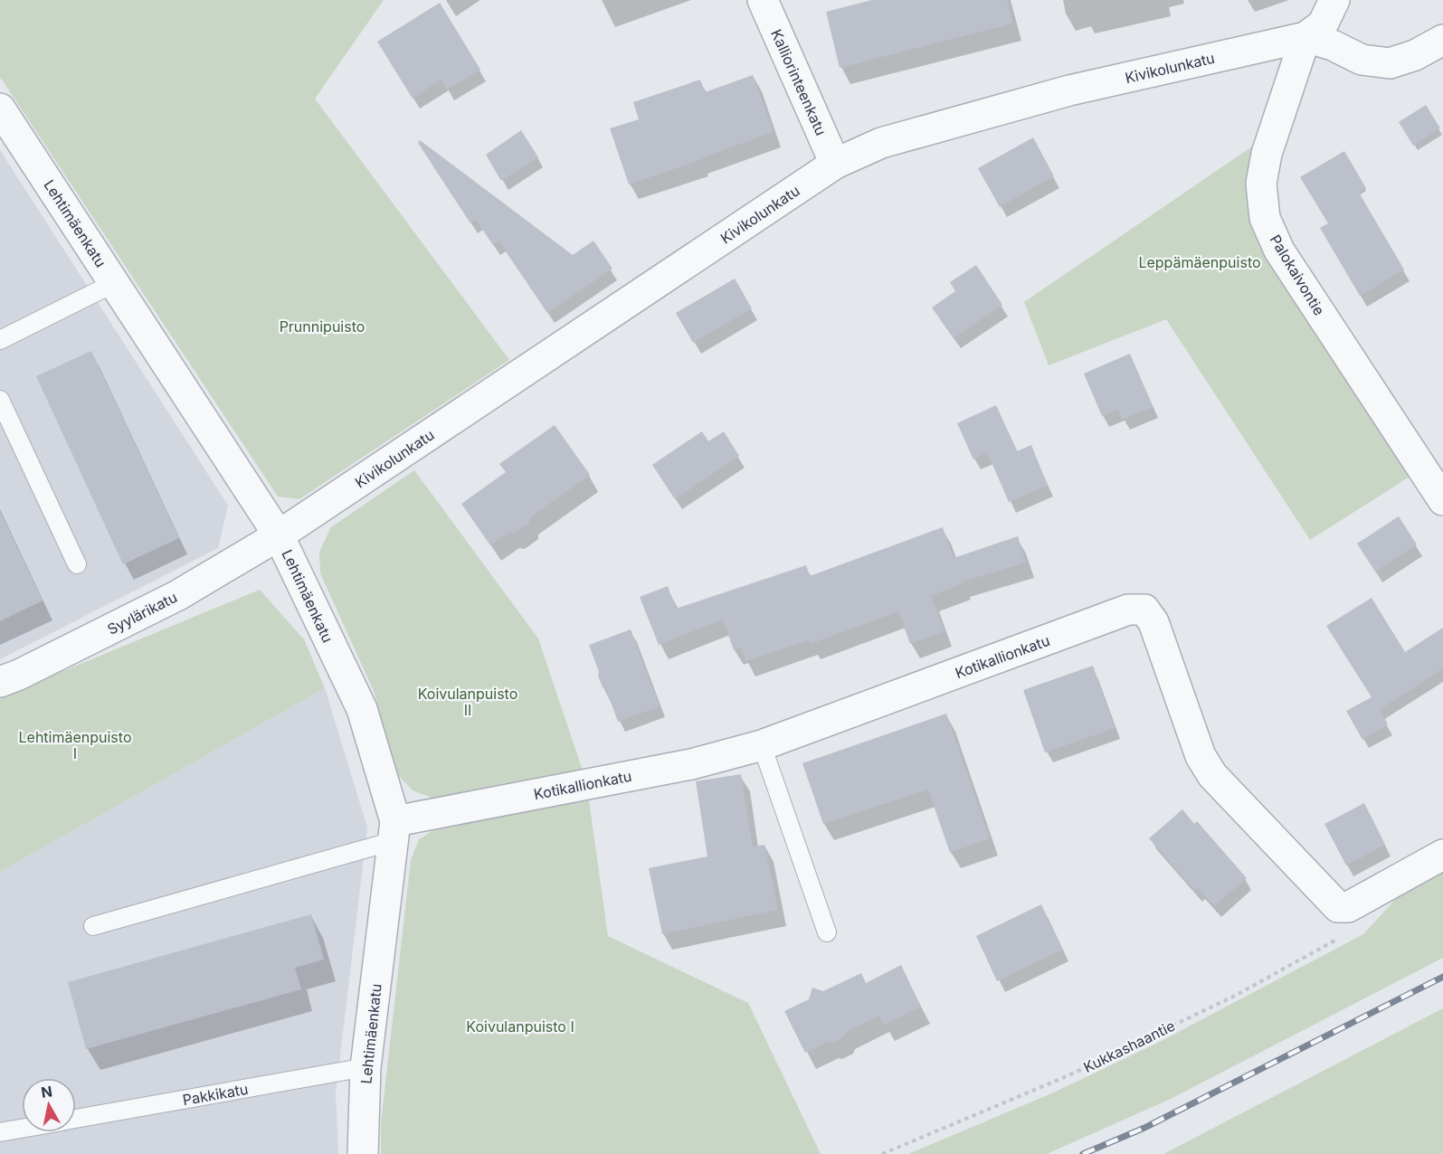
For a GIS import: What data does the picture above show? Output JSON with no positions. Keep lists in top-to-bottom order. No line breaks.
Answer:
{"streets":{"street":["Kivikolunkatu","Kalliorinteenkatu","Lehtimäenkatu","Palokaivontie","Syylärikatu","Kotikallionkatu"],"lane":["Pakkikatu"],"path":["Kukkashaantie"]},"crossings":[["Kivikolunkatu","Kalliorinteenkatu"],["Kivikolunkatu","Lehtimäenkatu"],["Kivikolunkatu","Palokaivontie"],["Kivikolunkatu","Syylärikatu"],["Lehtimäenkatu","Syylärikatu"],["Lehtimäenkatu","Kotikallionkatu"],["Lehtimäenkatu","Pakkikatu"],["Kotikallionkatu","Kukkashaantie"]],"parks":["Leppämäenpuisto","Prunnipuisto","Koivulanpuisto II","Lehtimäenpuisto I","Koivulanpuisto I"],"north":"top"}
